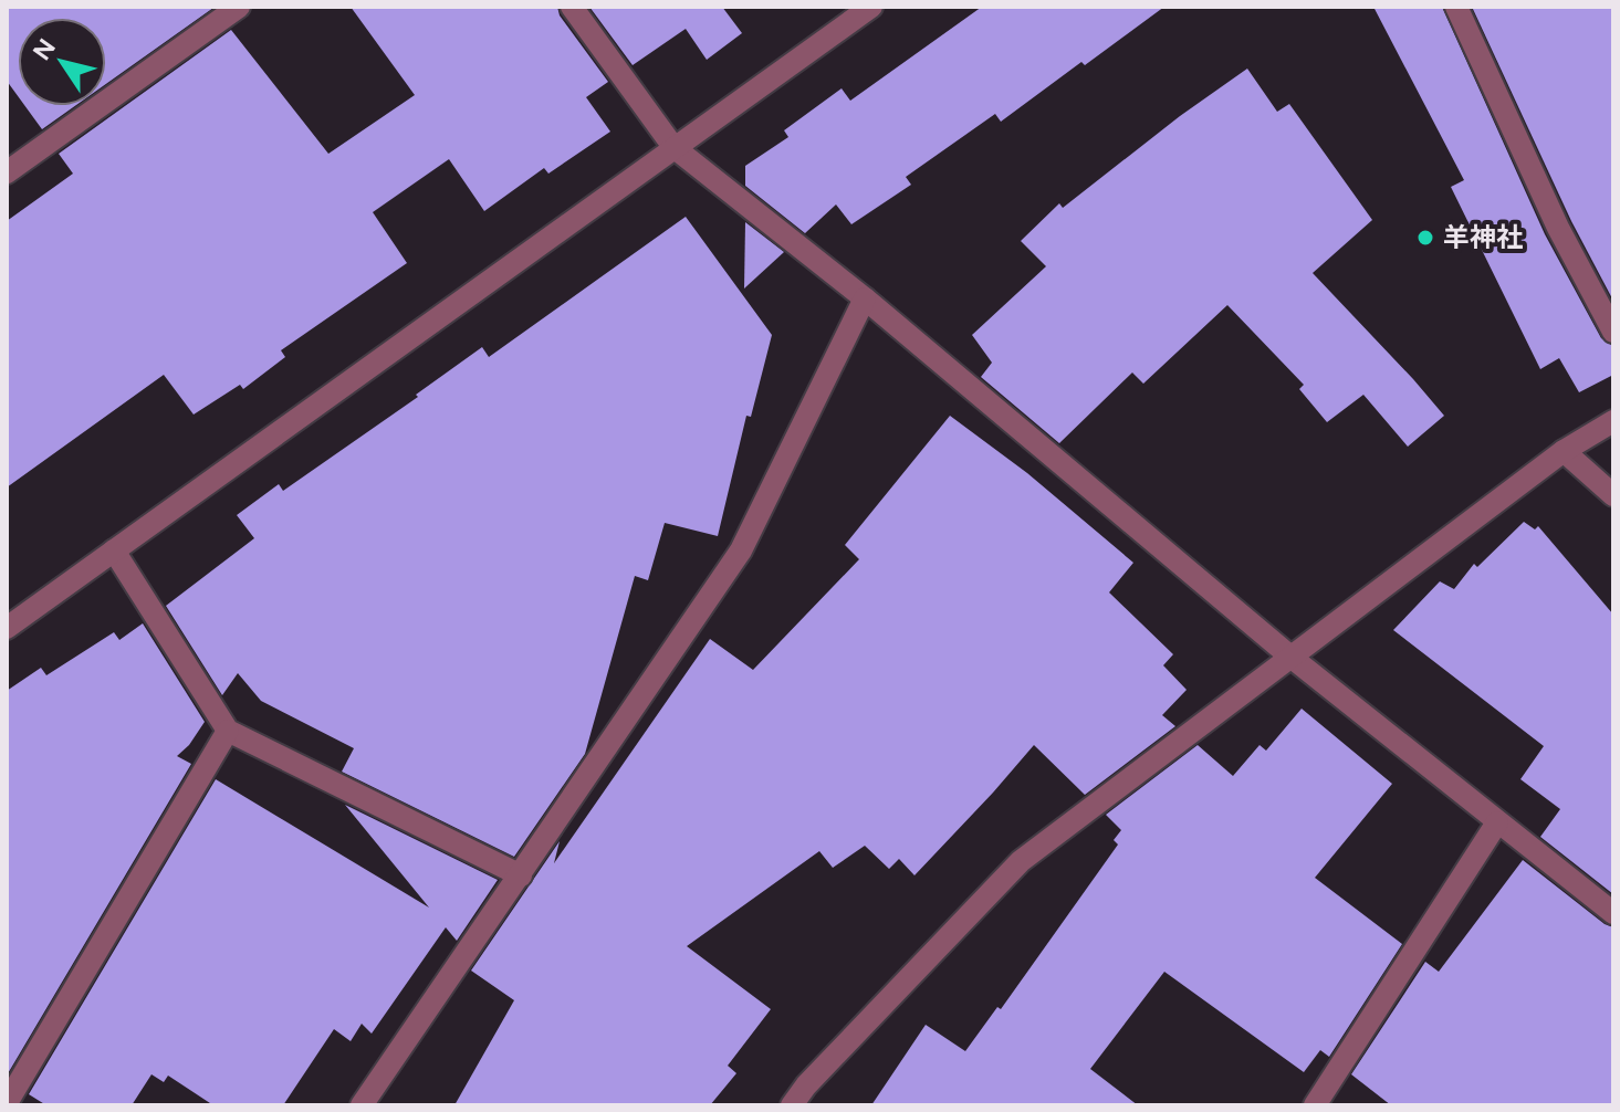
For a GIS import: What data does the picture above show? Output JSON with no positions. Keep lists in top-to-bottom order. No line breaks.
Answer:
{"places":["羊神社"],"north":"top left"}
